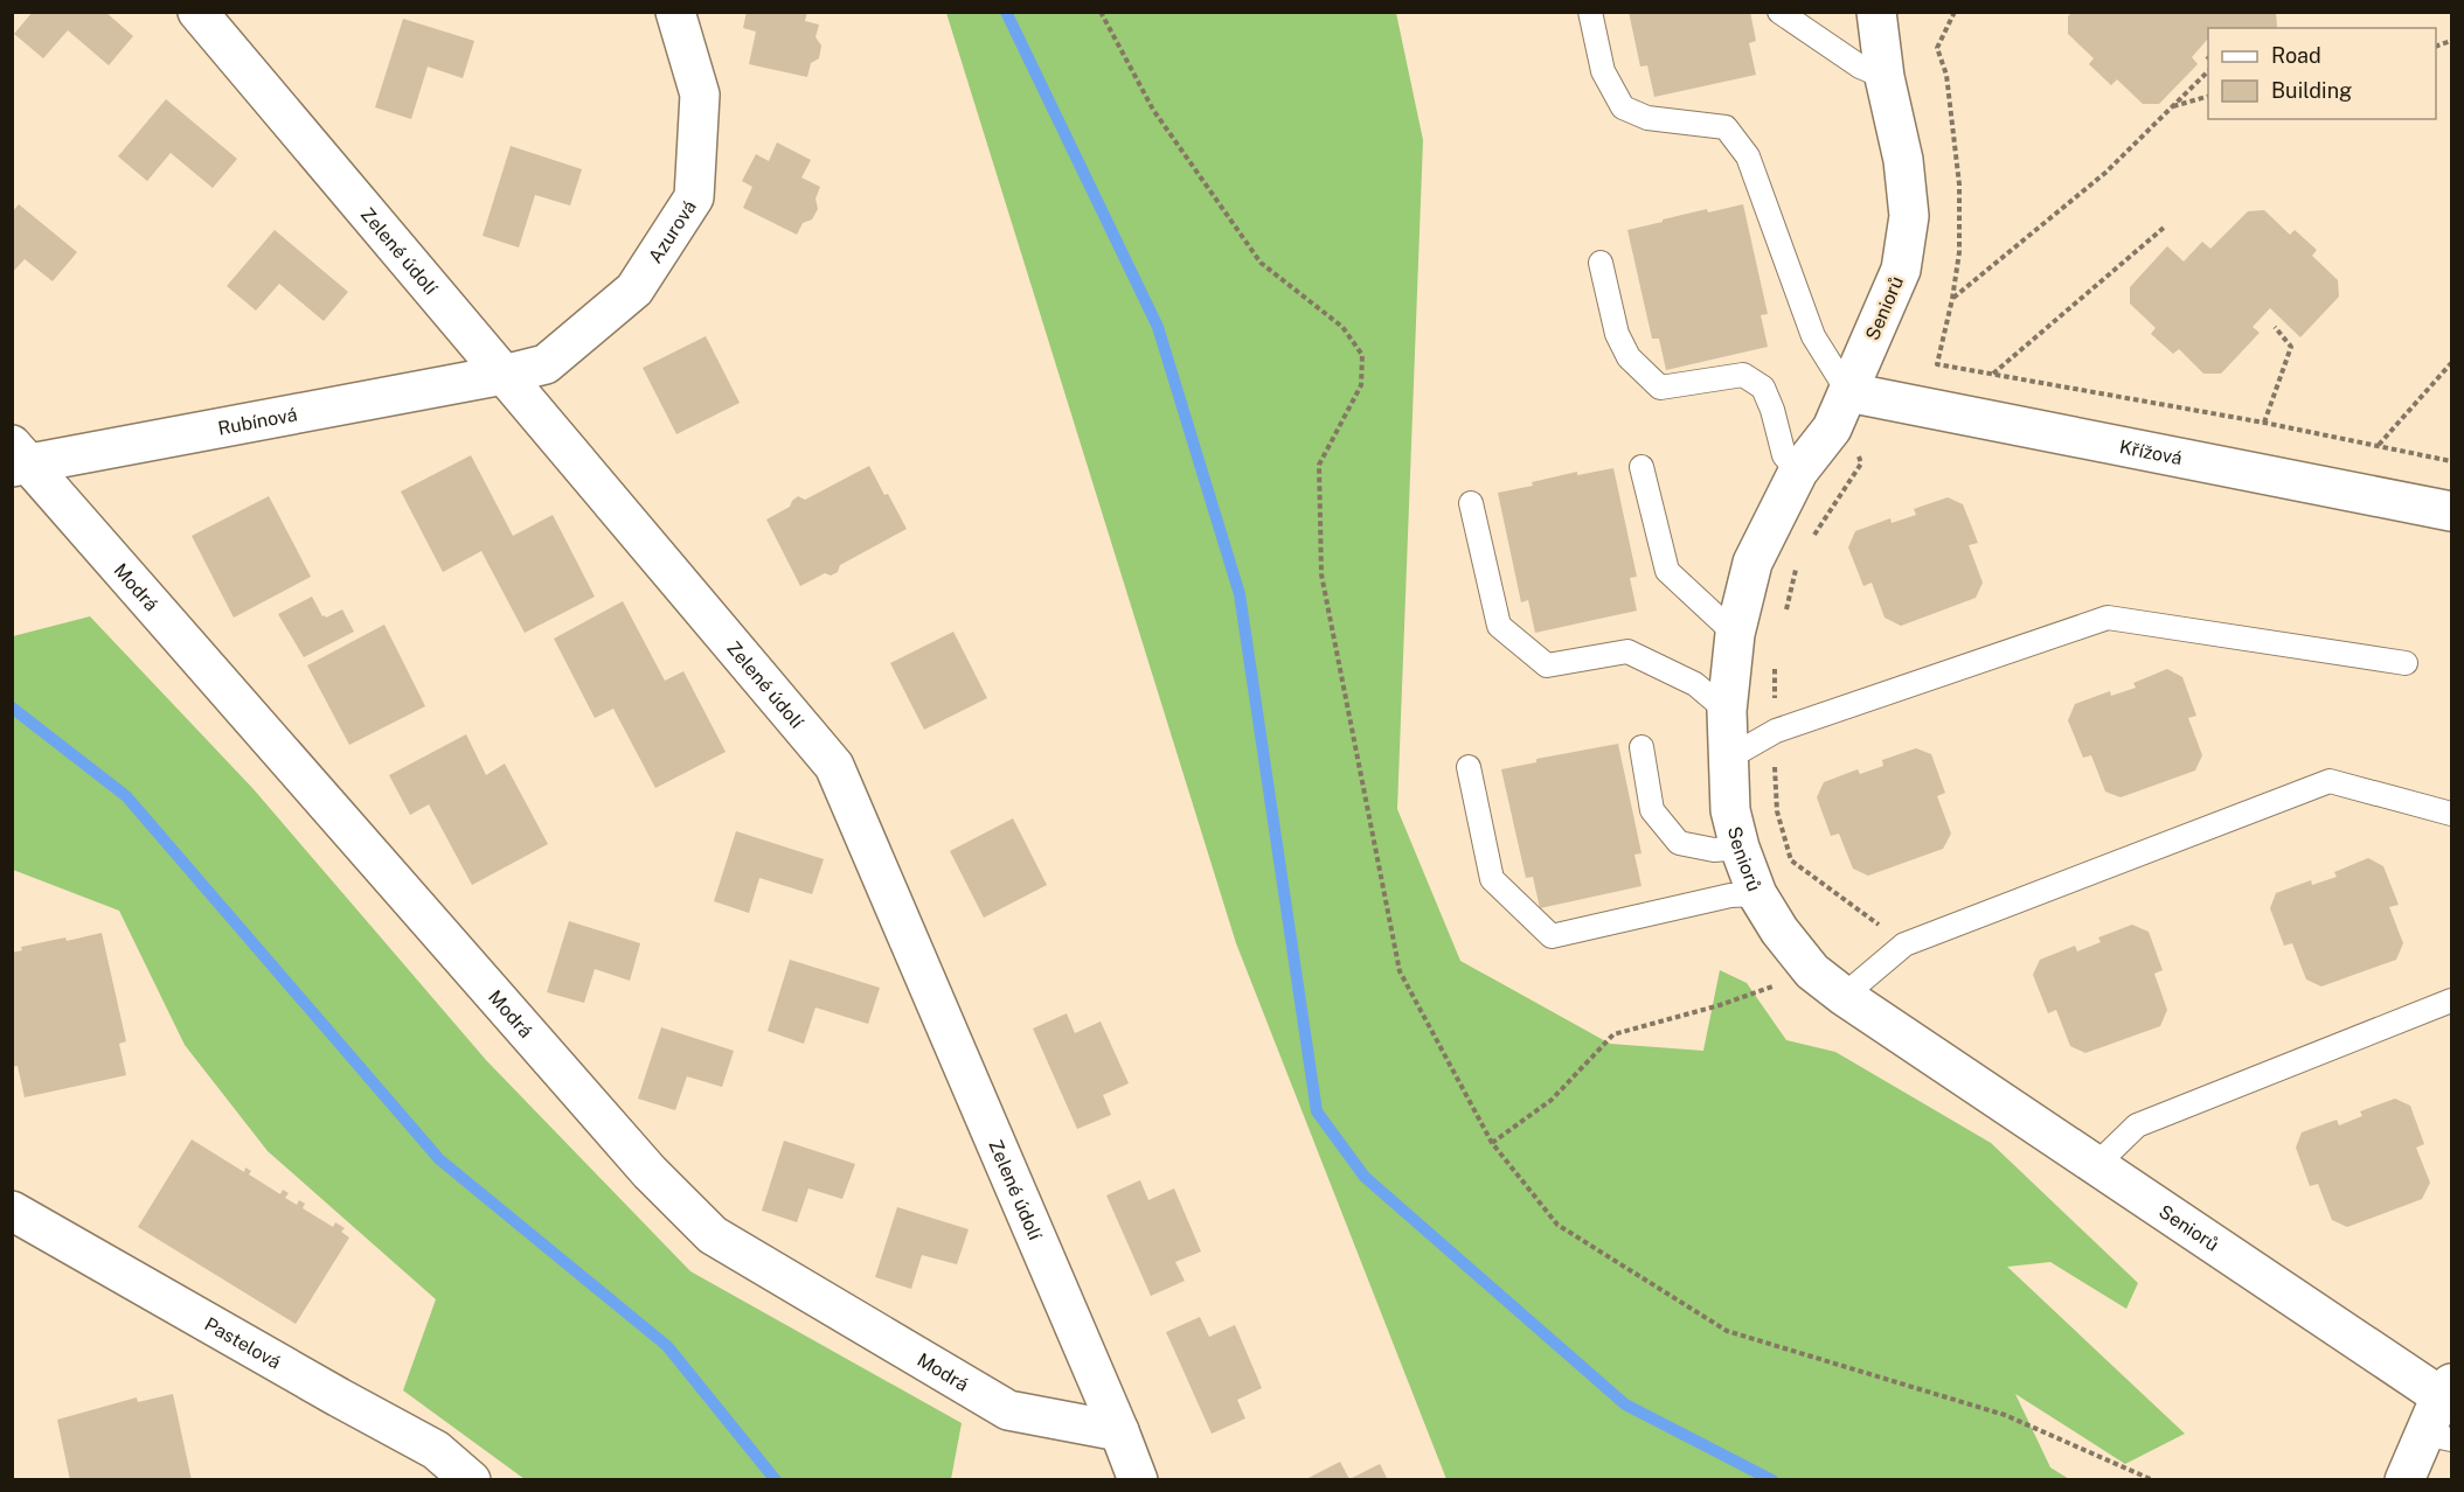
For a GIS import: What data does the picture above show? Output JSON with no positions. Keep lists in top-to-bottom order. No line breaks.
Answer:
{"streets":{"street":["Azurová","Zelené údolí","Seniorů","Rubínová","Křížová","Modrá","Pastelová"]},"crossings":[["Azurová","Zelené údolí"],["Azurová","Rubínová"],["Zelené údolí","Rubínová"],["Zelené údolí","Modrá"],["Seniorů","Křížová"],["Rubínová","Modrá"]],"legend":["Road","Building"]}
